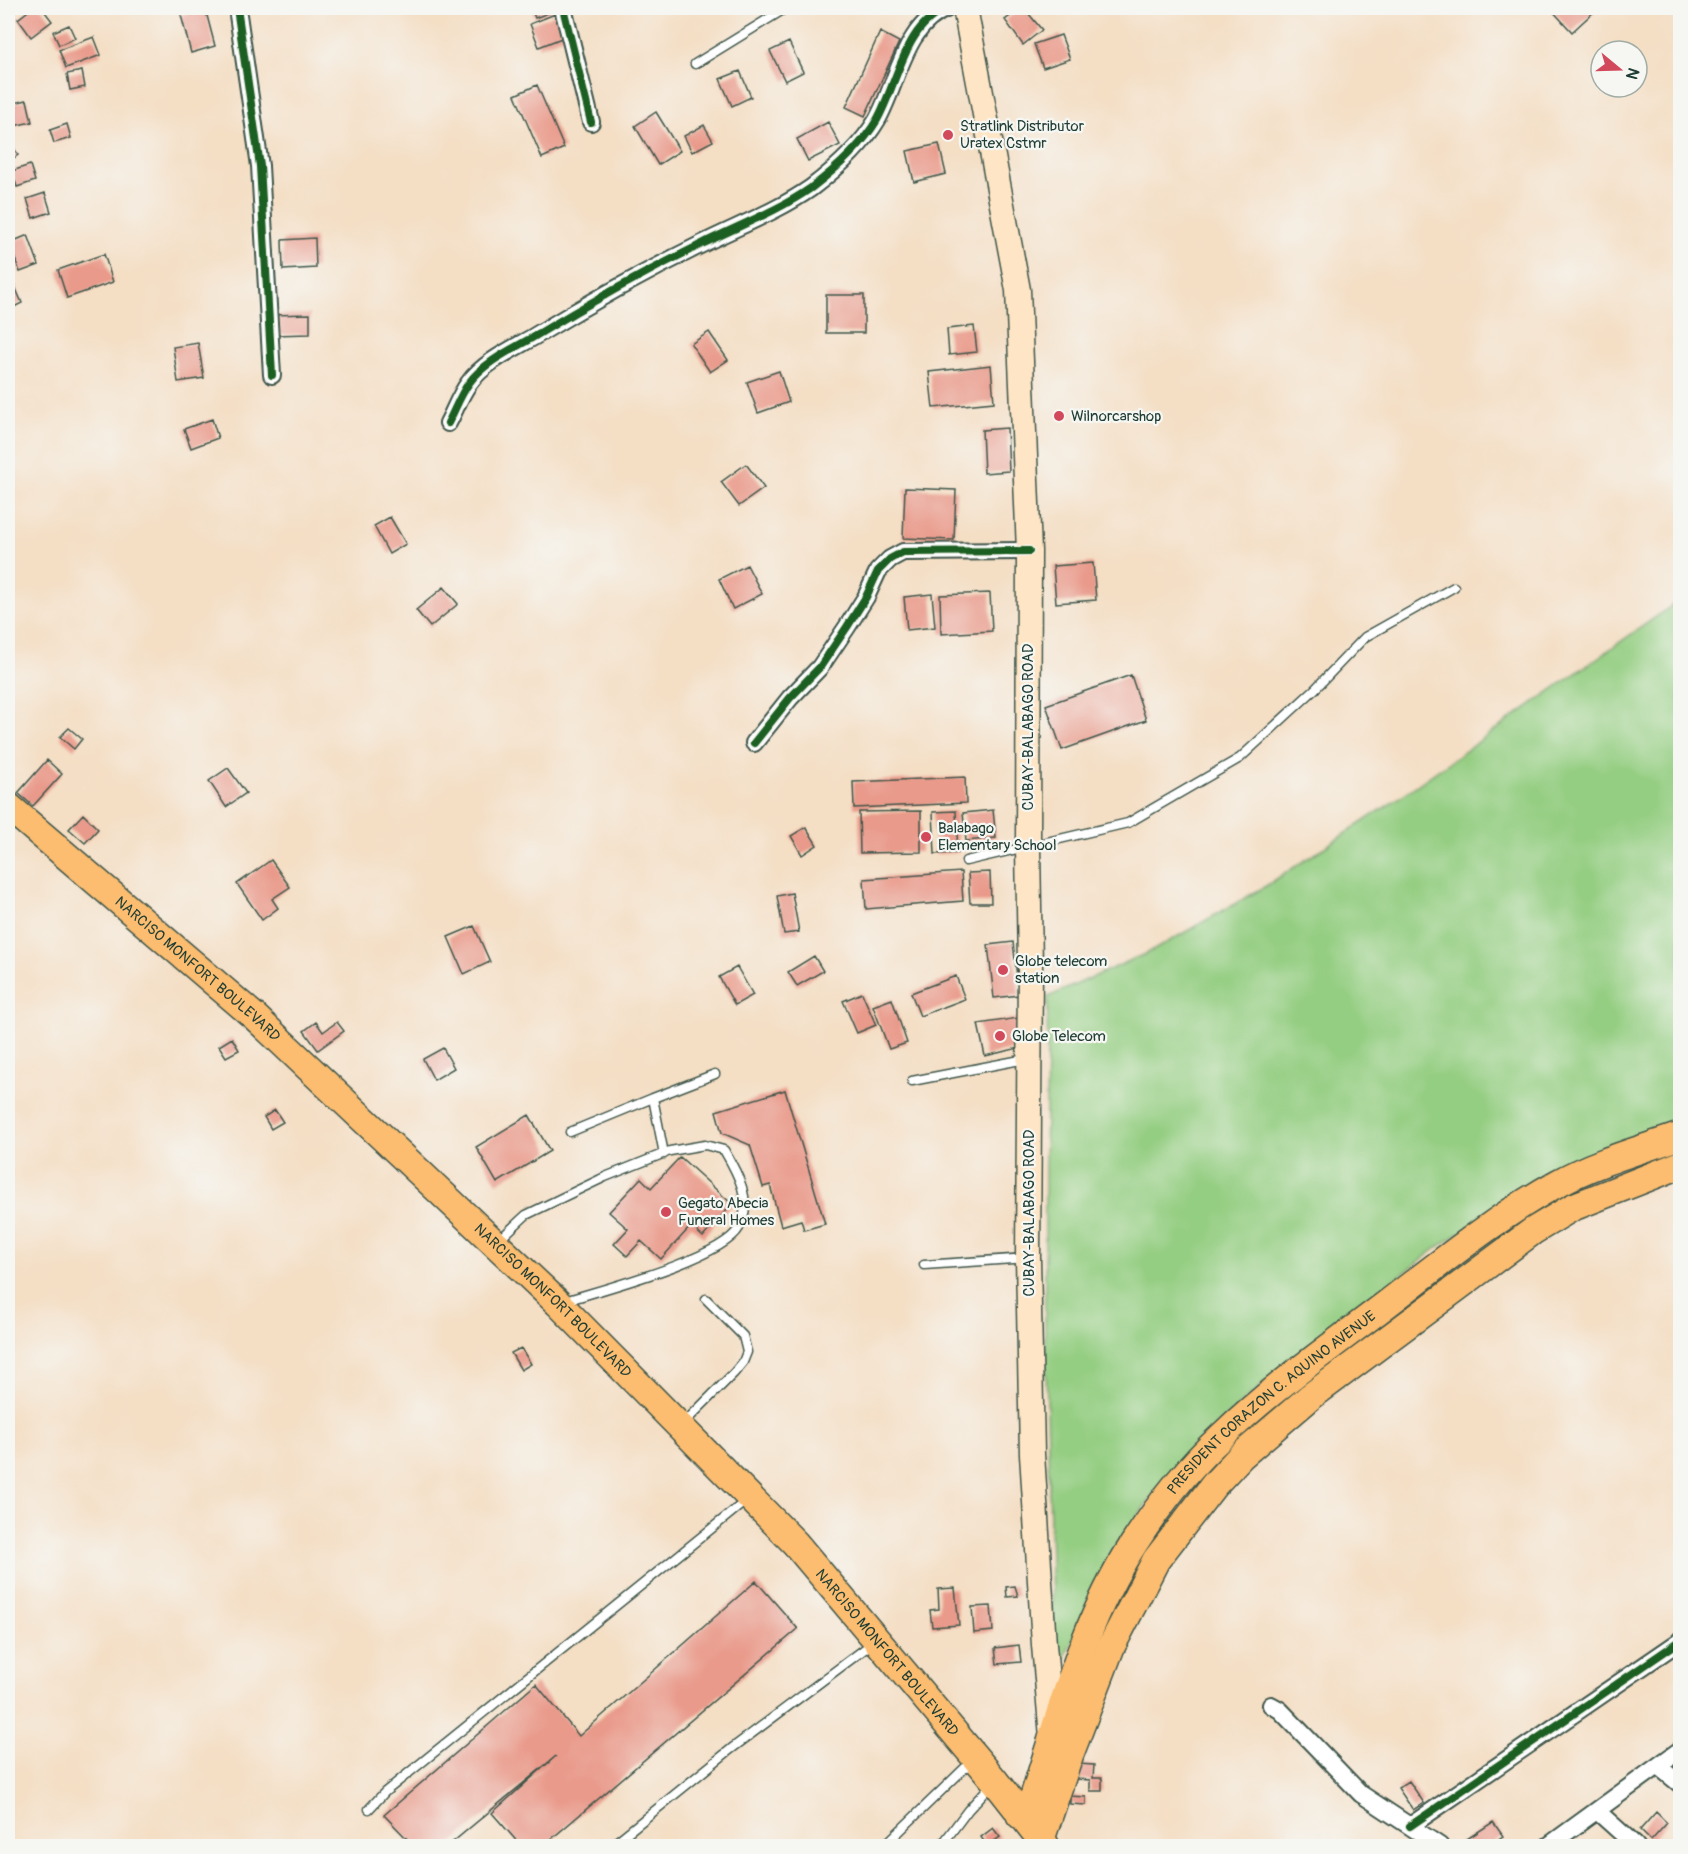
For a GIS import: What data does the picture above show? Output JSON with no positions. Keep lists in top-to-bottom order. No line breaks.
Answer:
{"streets":{"main road":["CUBAY-BALABAGO ROAD","NARCISO MONFORT BOULEVARD","PRESIDENT CORAZON C. AQUINO AVENUE"]},"crossings":[["CUBAY-BALABAGO ROAD","PRESIDENT CORAZON C. AQUINO AVENUE"],["NARCISO MONFORT BOULEVARD","PRESIDENT CORAZON C. AQUINO AVENUE"]],"places":["Stratlink Distributor Uratex Cstmr","Wilnorcarshop","Balabago Elementary School","Globe telecom station","Globe Telecom","Gegato Abecia Funeral Homes"],"north":"right"}
